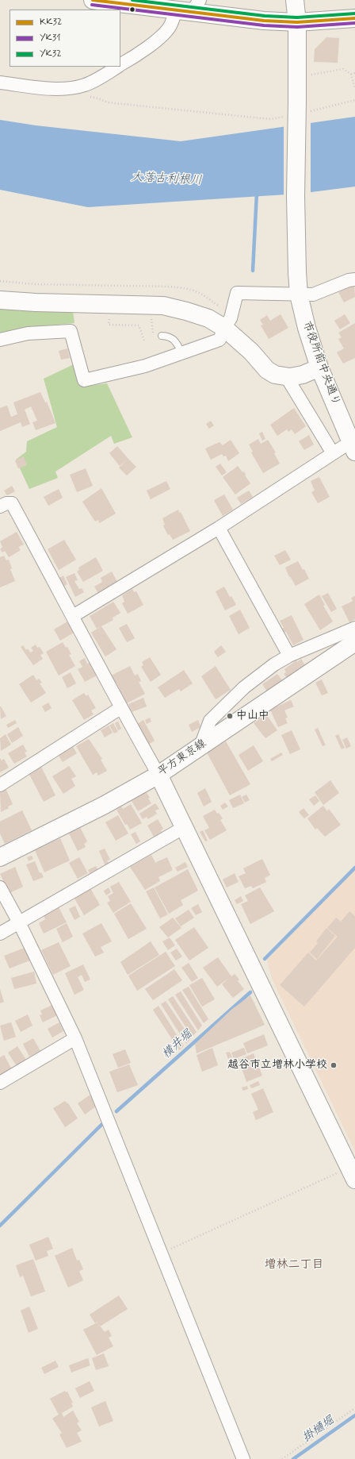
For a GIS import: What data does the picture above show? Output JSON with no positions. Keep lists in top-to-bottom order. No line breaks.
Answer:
{"streets":{"street":["市役所前中央通り","平方東京線"]},"districts":["増林二丁目"],"water":["大落古利根川","横井堀","掛樋堀"],"places":["中山中","越谷市立増林小学校"],"lines":["transit line KK32","transit line YK32","transit line YK31"],"legend":["KK32","YK31","YK32"]}
